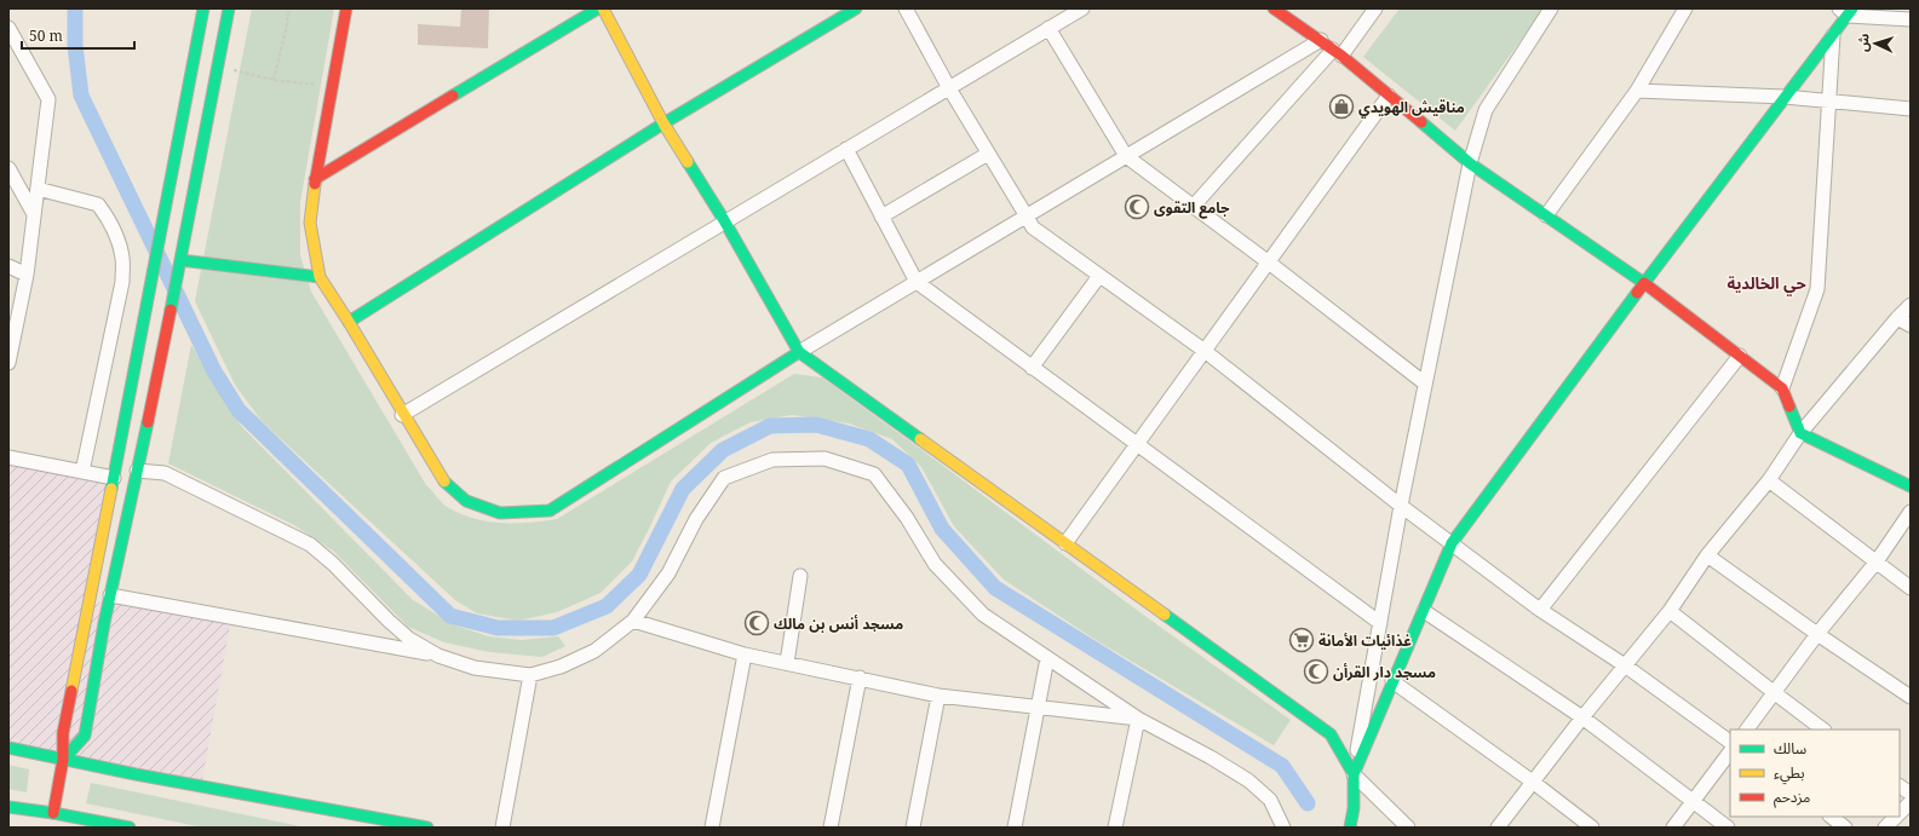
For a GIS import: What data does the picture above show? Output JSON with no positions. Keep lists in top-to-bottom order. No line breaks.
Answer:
{"districts":["حي الخالدية"],"places":{"shop":["مناقيش الهويدي"],"mosque":["جامع التقوى","مسجد أنس بن مالك","مسجد دار القرأن"],"supermarket":["غذائيات الأمانة"]},"legend":["سالك","بطيء","مزدحم"],"scale_bar":"50 m","north":"left"}
